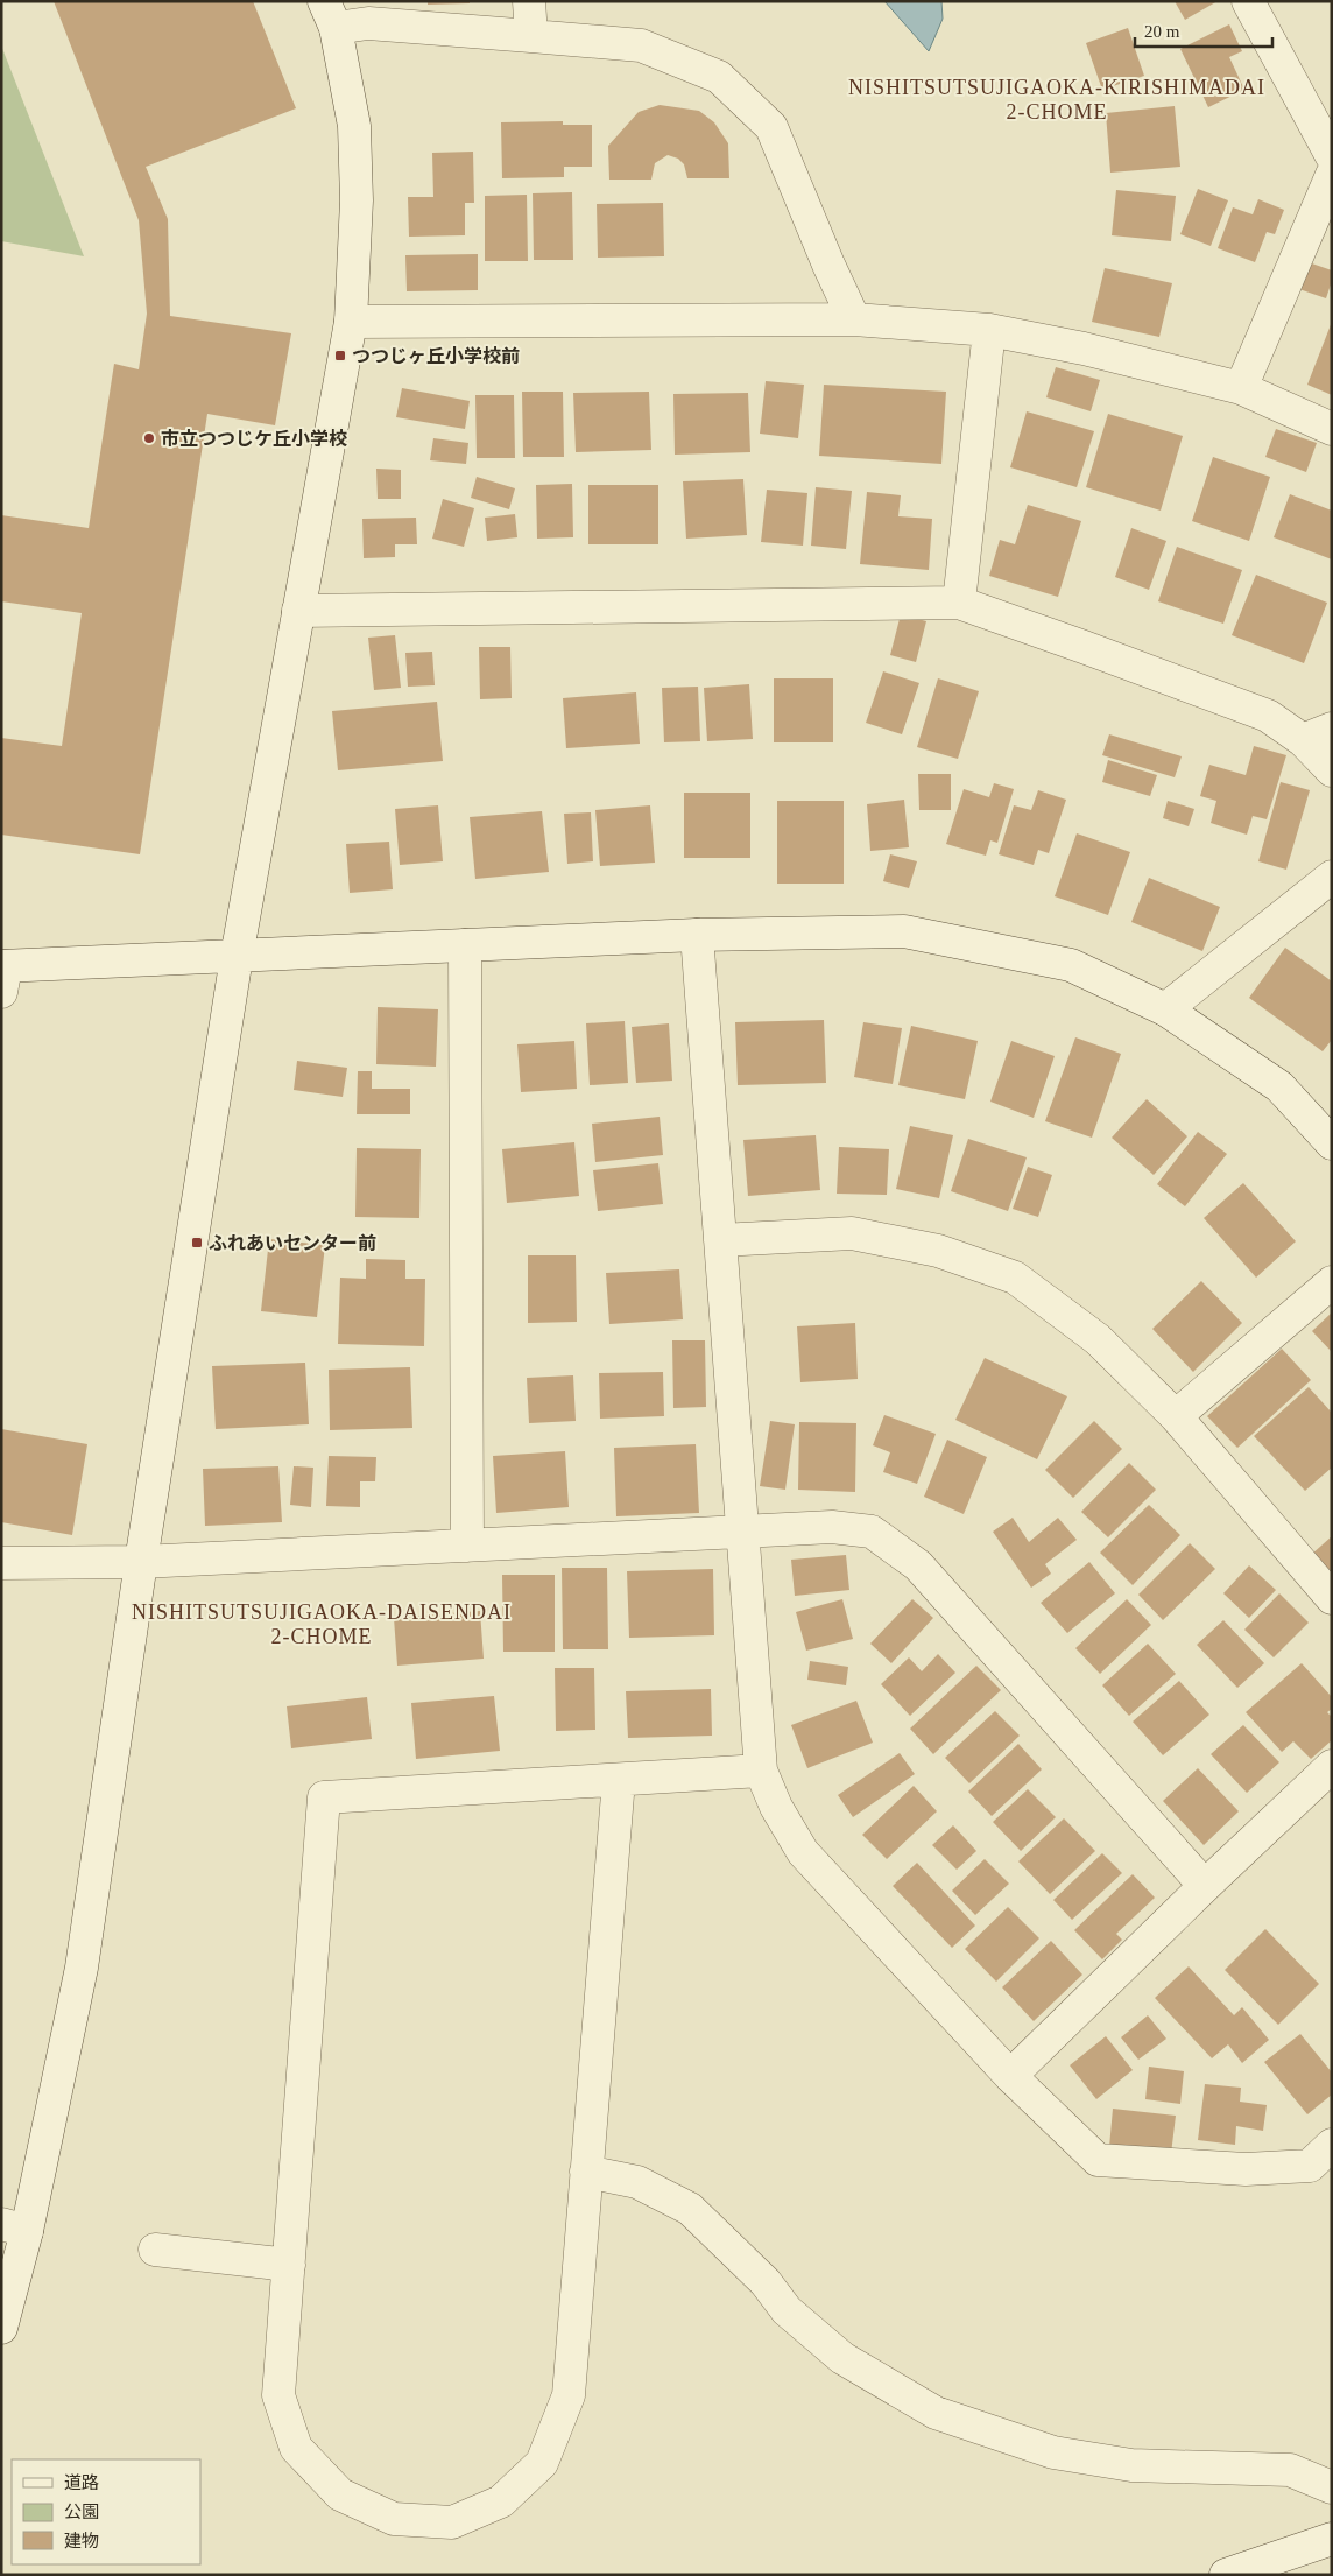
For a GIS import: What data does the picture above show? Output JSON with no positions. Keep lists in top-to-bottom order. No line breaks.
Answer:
{"districts":["NISHITSUTSUJIGAOKA-KIRISHIMADAI 2-CHOME","NISHITSUTSUJIGAOKA-DAISENDAI 2-CHOME"],"places":{"transit":["つつじヶ丘小学校前","ふれあいセンター前"],"other":["市立つつじケ丘小学校"]},"legend":["道路","公園","建物"],"scale_bar":"20 m"}
